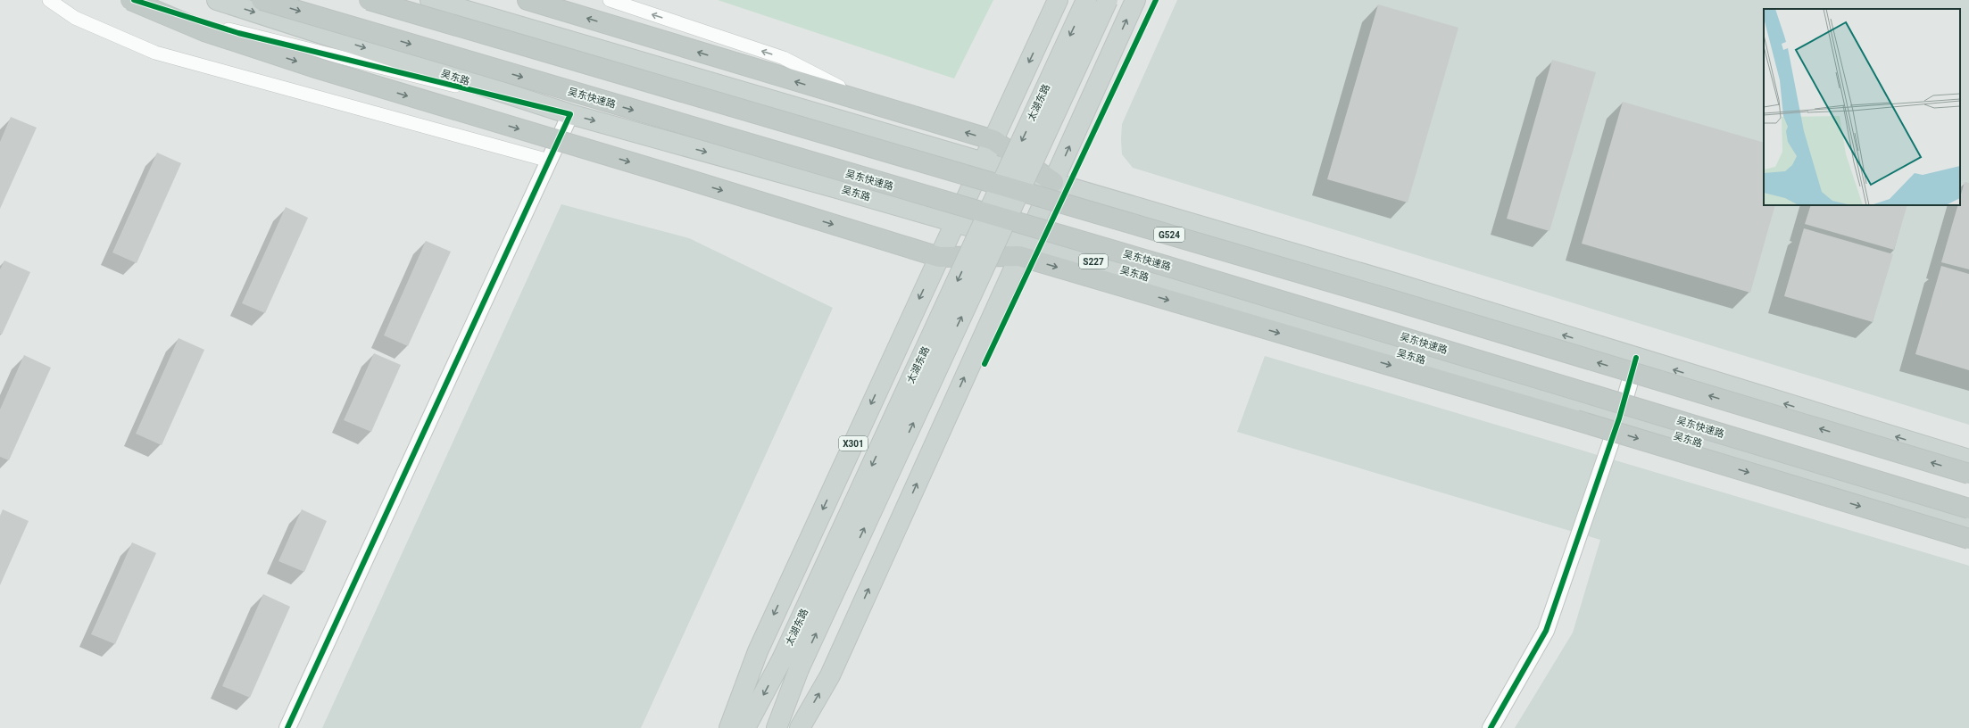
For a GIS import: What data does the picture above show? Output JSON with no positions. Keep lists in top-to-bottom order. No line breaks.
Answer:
{"streets":{"highway":["吴东快速路","G524"],"main road":["吴东路","太湖东路","S227","X301"]},"crossings":[["吴东路","X301"]]}
